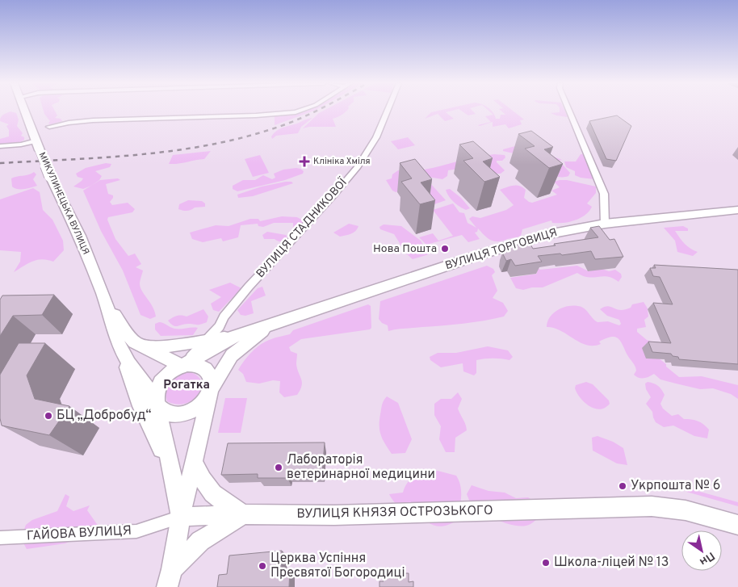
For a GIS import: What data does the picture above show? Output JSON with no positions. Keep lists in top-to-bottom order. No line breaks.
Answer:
{"streets":{"main road":["МИКУЛИНЕЦЬКА ВУЛИЦЯ","ВУЛИЦЯ ТОРГОВИЦЯ","ВУЛИЦЯ КНЯЗЯ ОСТРОЗЬКОГО"],"street":["ВУЛИЦЯ СТАДНИКОВОЇ","ГАЙОВА ВУЛИЦЯ"]},"crossings":[["МИКУЛИНЕЦЬКА ВУЛИЦЯ","ВУЛИЦЯ СТАДНИКОВОЇ"],["МИКУЛИНЕЦЬКА ВУЛИЦЯ","ВУЛИЦЯ ТОРГОВИЦЯ"],["МИКУЛИНЕЦЬКА ВУЛИЦЯ","ВУЛИЦЯ КНЯЗЯ ОСТРОЗЬКОГО"],["МИКУЛИНЕЦЬКА ВУЛИЦЯ","ГАЙОВА ВУЛИЦЯ"],["ВУЛИЦЯ СТАДНИКОВОЇ","ВУЛИЦЯ ТОРГОВИЦЯ"],["ВУЛИЦЯ КНЯЗЯ ОСТРОЗЬКОГО","ГАЙОВА ВУЛИЦЯ"]],"districts":["Рогатка"],"places":{"health":["Клініка Хміля"],"other":["Нова Пошта","БЦ „Добробуд“","Лабораторія ветеринарної медицини","Укрпошта № 6","Школа-ліцей № 13","Церква Успіння Пресвятої Богородиці"]},"north":"bottom right"}
